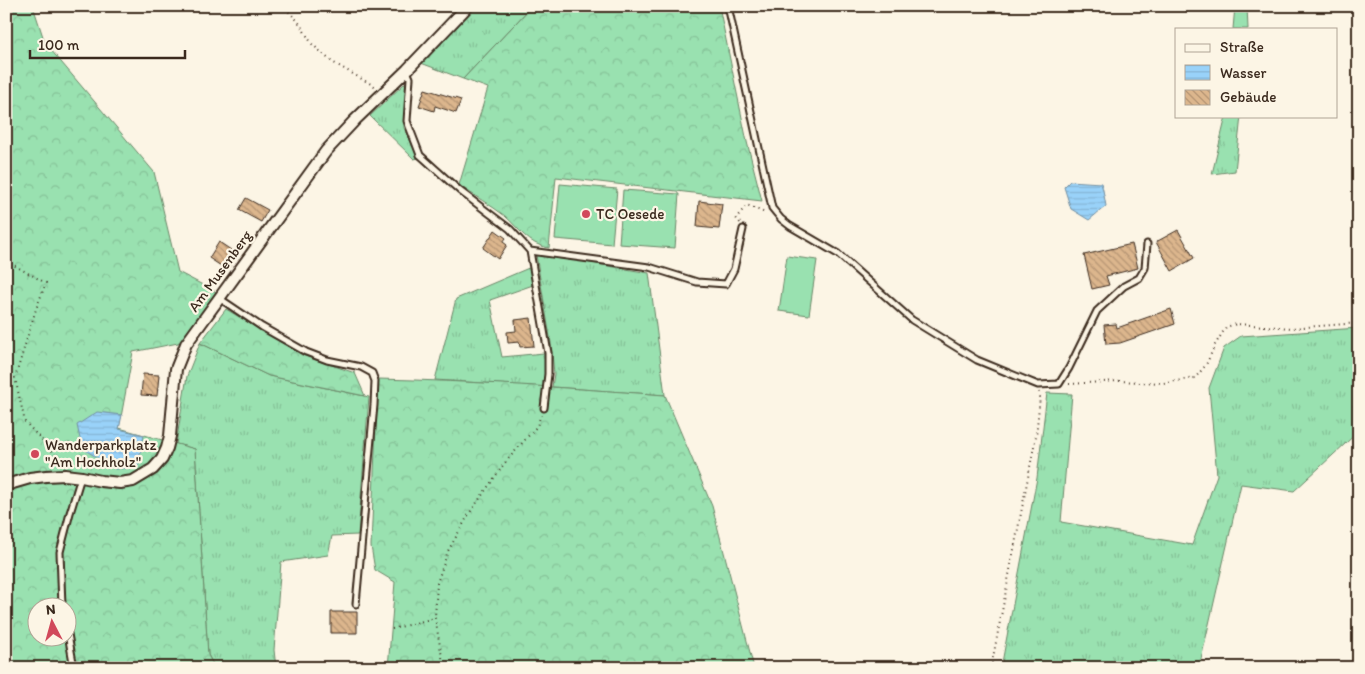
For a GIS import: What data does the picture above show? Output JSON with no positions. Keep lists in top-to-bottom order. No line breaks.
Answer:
{"streets":{"street":["Am Musenberg"]},"places":["TC Oesede","Wanderparkplatz \"Am Hochholz\""],"legend":["Straße","Wasser","Gebäude"],"scale_bar":"100 m","north":"top"}
